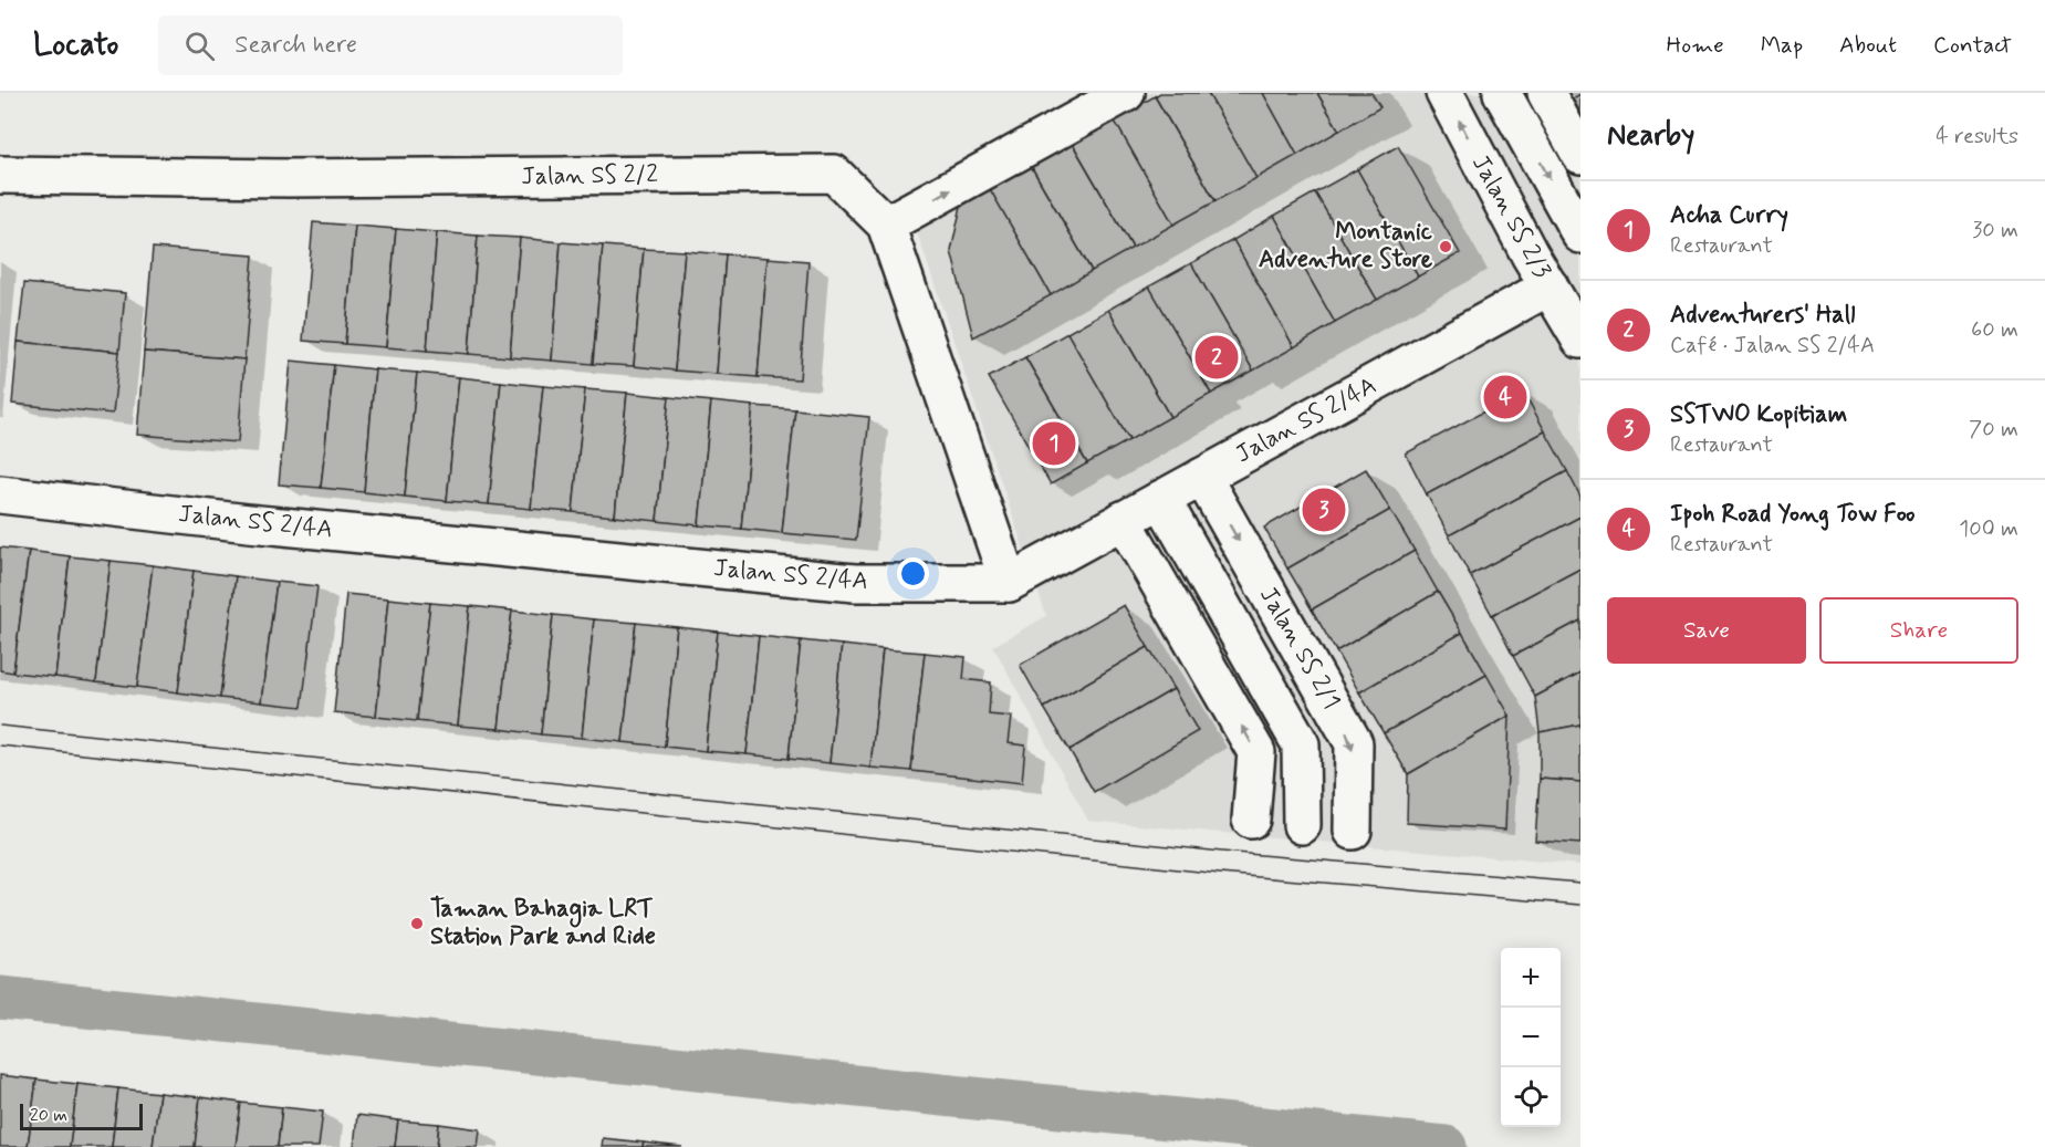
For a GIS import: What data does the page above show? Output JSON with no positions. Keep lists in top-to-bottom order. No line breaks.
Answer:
{"streets":{"street":["Jalan SS 2/2","Jalan SS 2/3","Jalan SS 2/4A","Jalan SS 2/1"]},"crossings":[["Jalan SS 2/3","Jalan SS 2/4A"],["Jalan SS 2/4A","Jalan SS 2/1"]],"places":["Montanic Adventure Store","Taman Bahagia LRT Station Park and Ride"],"scale_bar":"20 m","page":{"header":"Locato","search":"Search here","nav":["Home","Map","About","Contact"],"heading":["Nearby","4 results"],"list":[{"mark":"1","name":"Acha Curry","note":"Restaurant","value":"30 m"},{"mark":"2","name":"Adventurers' Hall","note":"Café · Jalan SS 2/4A","value":"60 m"},{"mark":"3","name":"SSTWO Kopitiam","note":"Restaurant","value":"70 m"},{"mark":"4","name":"Ipoh Road Yong Tow Foo","note":"Restaurant","value":"100 m"}],"pins":["2","4","1","3"],"buttons":["Save","Share"],"map_buttons":["+","−"],"scale":"20 m"}}
